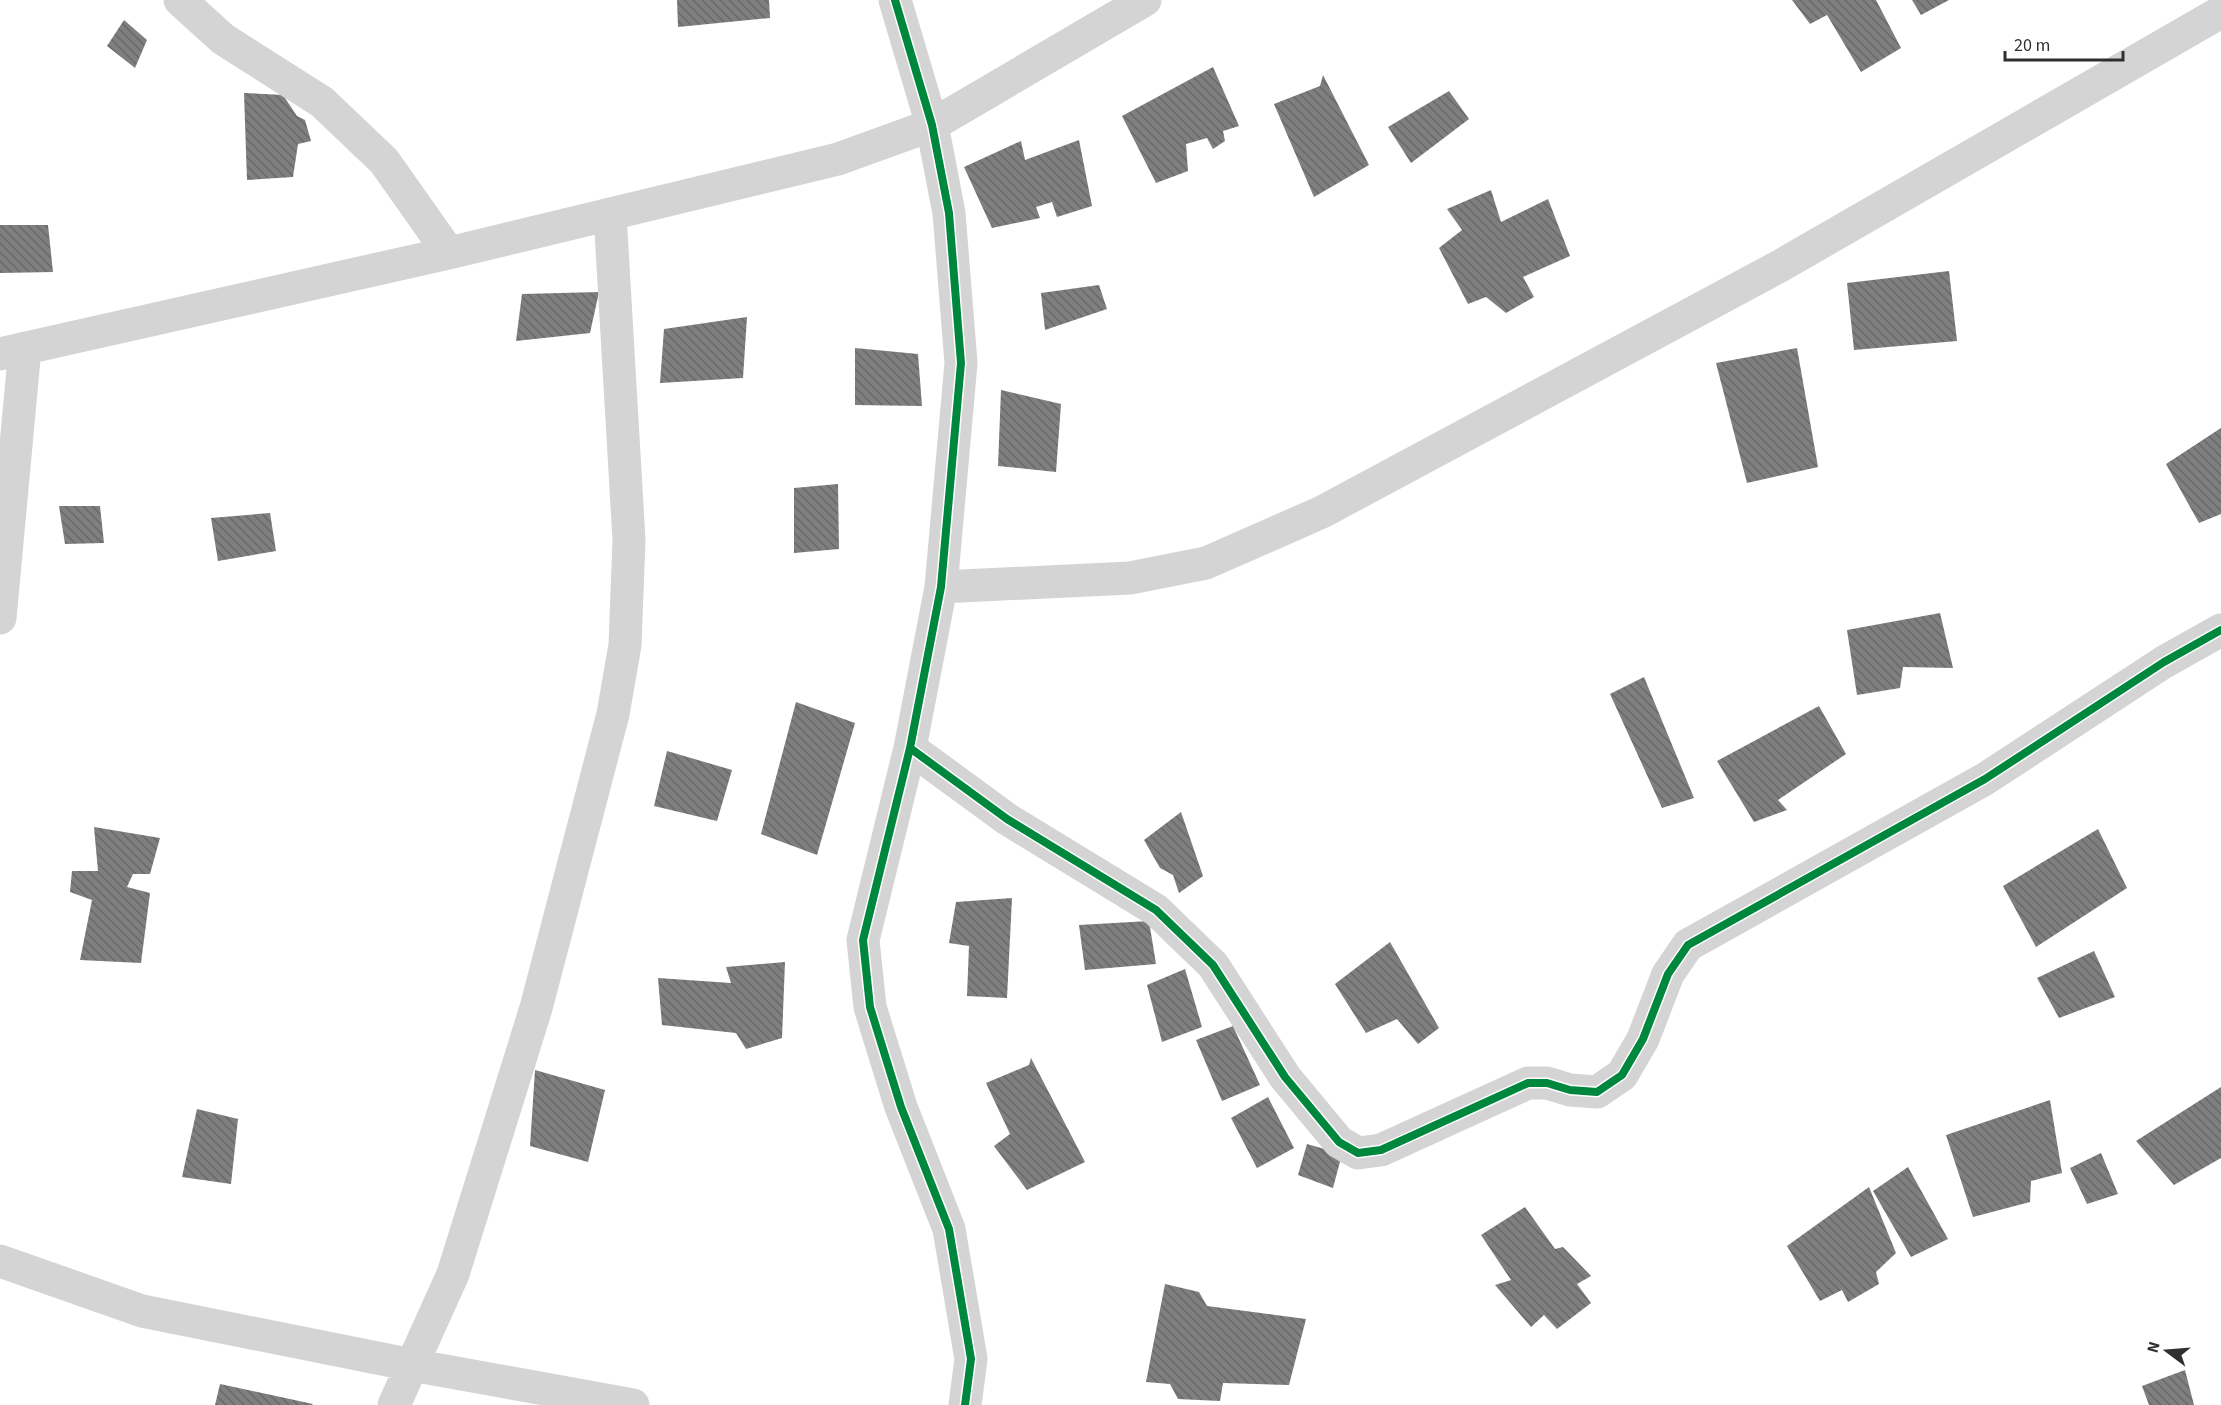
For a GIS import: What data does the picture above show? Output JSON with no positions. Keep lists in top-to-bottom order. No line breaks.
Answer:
{"scale_bar":"20 m","north":"left"}
